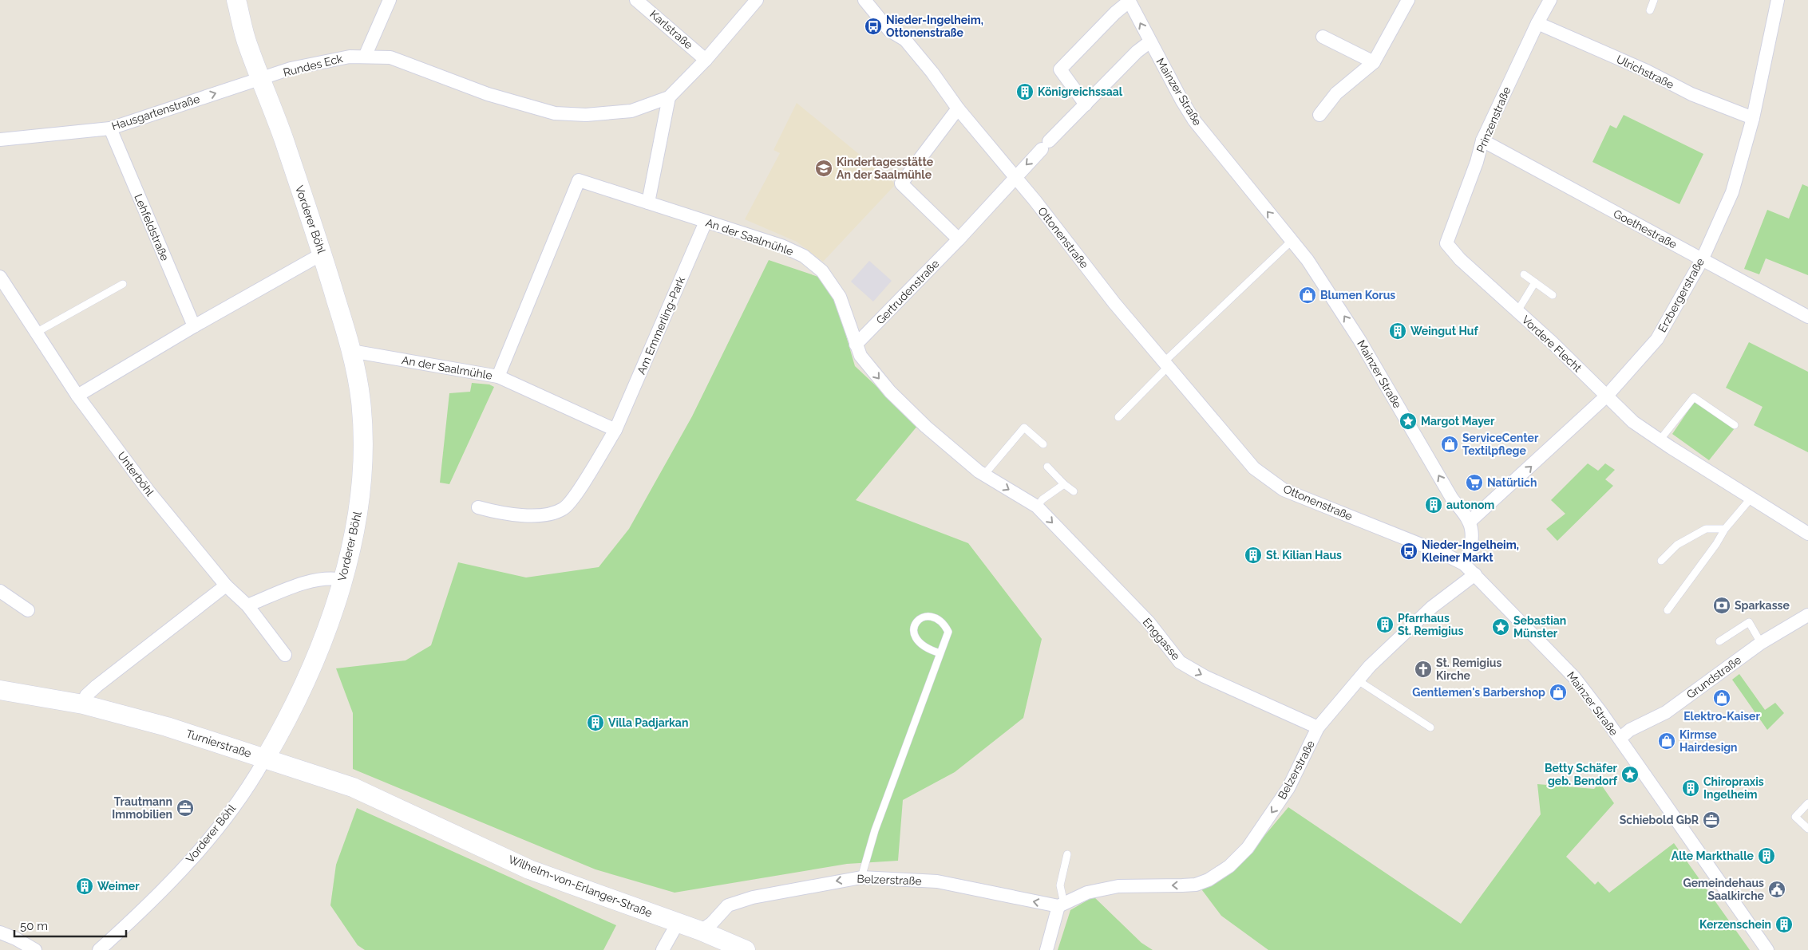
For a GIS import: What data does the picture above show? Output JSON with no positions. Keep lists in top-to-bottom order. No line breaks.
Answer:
{"streets":{"main road":["Vorderer Böhl","Turnierstraße","Wilhelm-von-Erlanger-Straße"],"street":["Karlstraße","Rundes Eck","Ulrichstraße","Mainzer Straße","Hausgartenstraße","Prinzenstraße","Lehfeldstraße","Goethestraße","An der Saalmühle","Ottonenstraße","Gertrudenstraße","Erzbergerstraße","Am Emmerling-Park","Vordere Flecht","Unterböhl","Enggasse","Grundstraße","Belzerstraße"]},"crossings":[["Rundes Eck","Hausgartenstraße"],["Rundes Eck","Vorderer Böhl"],["Ulrichstraße","Prinzenstraße"],["Ulrichstraße","Erzbergerstraße"],["Mainzer Straße","Ottonenstraße"],["Mainzer Straße","Gertrudenstraße"],["Mainzer Straße","Erzbergerstraße"],["Mainzer Straße","Grundstraße"],["Mainzer Straße","Belzerstraße"],["Hausgartenstraße","Vorderer Böhl"],["Hausgartenstraße","Lehfeldstraße"],["Prinzenstraße","Goethestraße"],["Prinzenstraße","Vordere Flecht"],["Vorderer Böhl","An der Saalmühle"],["Vorderer Böhl","Turnierstraße"],["Goethestraße","Erzbergerstraße"],["An der Saalmühle","Gertrudenstraße"],["An der Saalmühle","Am Emmerling-Park"],["An der Saalmühle","Enggasse"],["Ottonenstraße","Gertrudenstraße"],["Erzbergerstraße","Vordere Flecht"],["Enggasse","Belzerstraße"],["Turnierstraße","Wilhelm-von-Erlanger-Straße"],["Belzerstraße","Wilhelm-von-Erlanger-Straße"]],"one_way":["Mainzer Straße","Hausgartenstraße","Enggasse","Belzerstraße"],"places":{"bus stop":["Nieder-Ingelheim, Ottonenstraße","Nieder-Ingelheim, Kleiner Markt"],"building":["Königreichssaal","Weingut Huf","autonom","St. Kilian Haus","Pfarrhaus St. Remigius","Villa Padjarkan","Chiropraxis Ingelheim","Alte Markthalle","Weimer","Kerzenschein"],"school or university":["Kindertagesstätte An der Saalmühle"],"shop":["Blumen Korus","ServiceCenter Textilpflege","Gentlemen's Barbershop","Elektro-Kaiser","Kirmse Hairdesign"],"place":["Margot Mayer","Sebastian Münster","Betty Schäfer geb. Bendorf"],"supermarket":["Natürlich"],"bank":["Sparkasse"],"church":["St. Remigius Kirche"],"office":["Trautmann Immobilien","Schiebold GbR"],"public building":["Gemeindehaus Saalkirche"]},"scale_bar":"50 m"}
